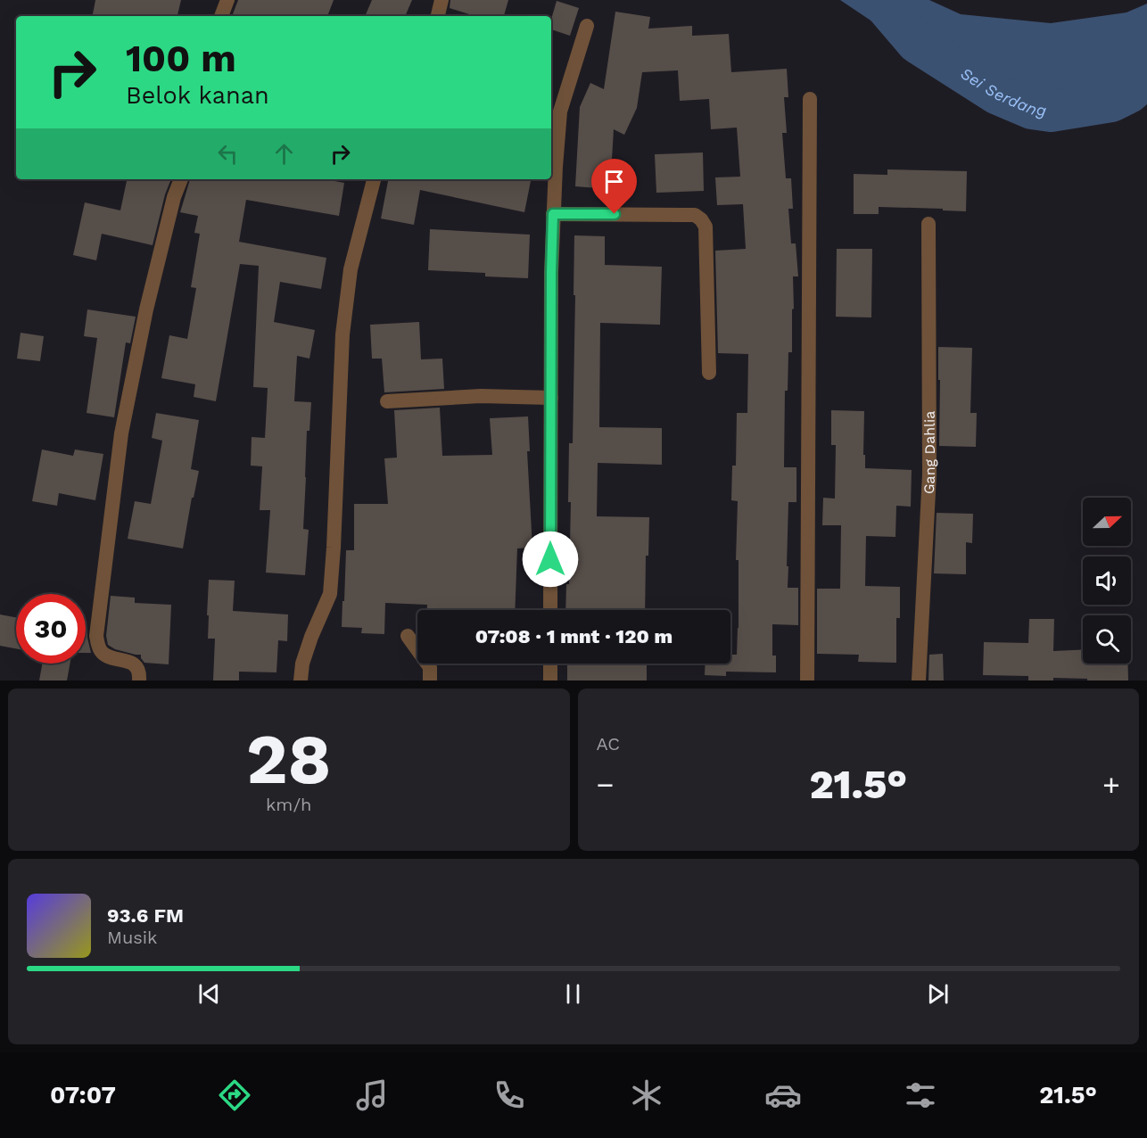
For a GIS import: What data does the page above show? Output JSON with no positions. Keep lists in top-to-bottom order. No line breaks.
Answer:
{"streets":{"street":["Gang Dahlia"]},"water":["Sei Serdang"],"north":"right","page":{"turn":["100 m","Belok kanan"],"limit":"30","trip":"07:08 · 1 mnt · 120 m","tile":[["28","km/h"],"AC"],"heat":["−","21.5°","+"],"song":["93.6 FM","Musik"],"tabs":["07:07","21.5°"]}}
